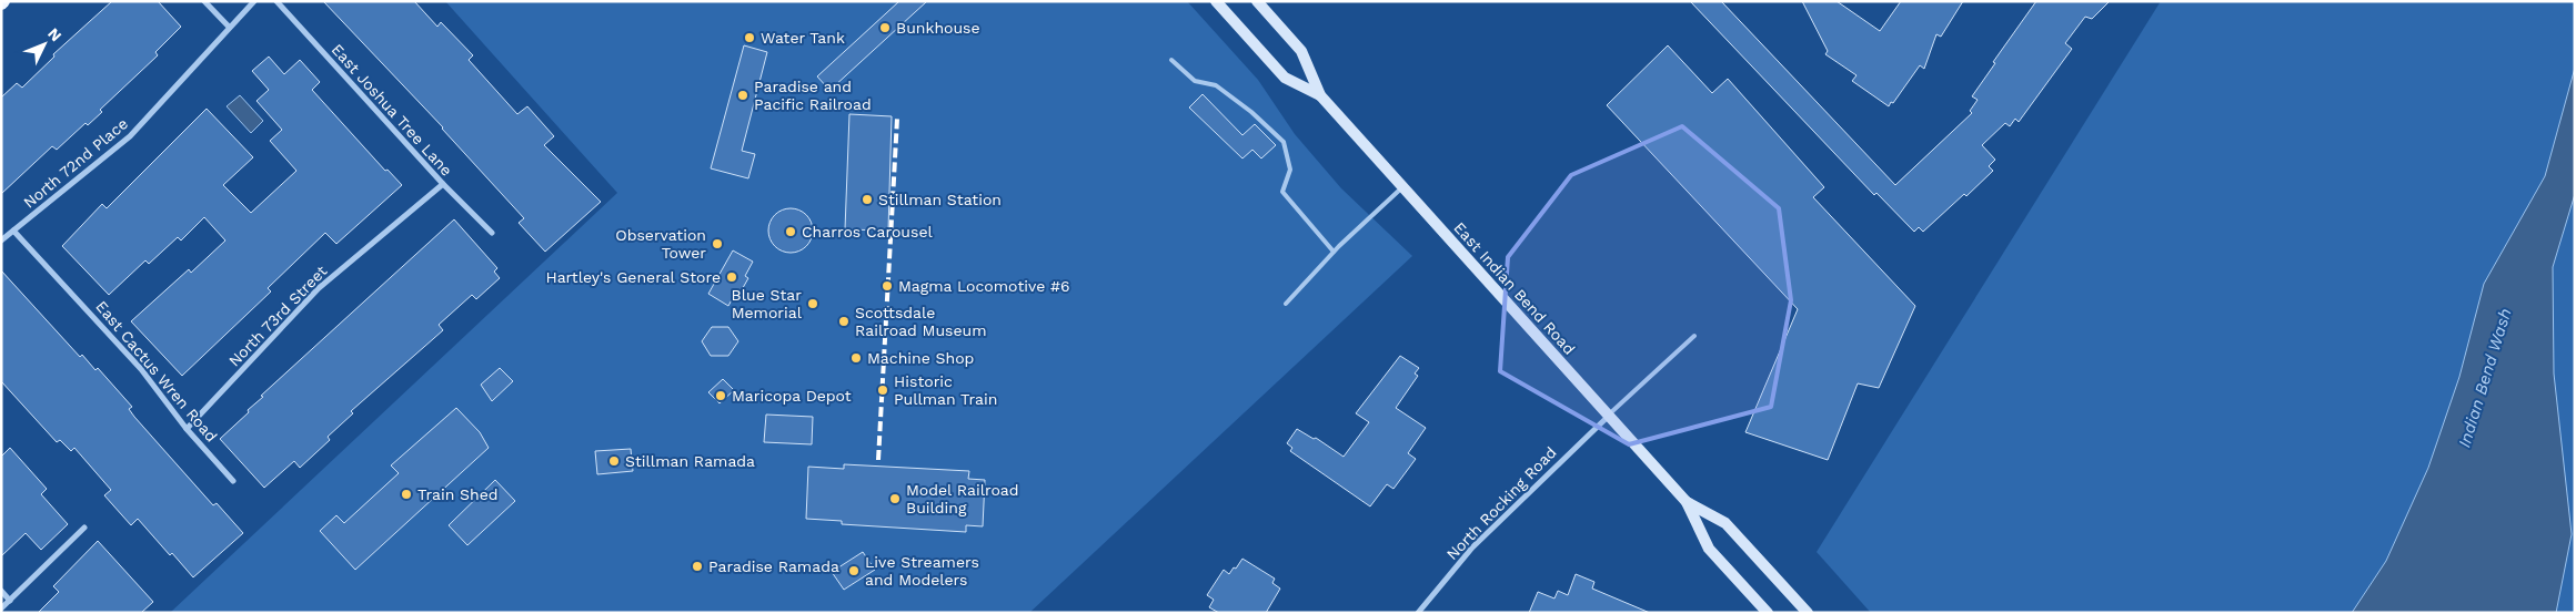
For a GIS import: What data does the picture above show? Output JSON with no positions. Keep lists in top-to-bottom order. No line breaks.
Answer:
{"streets":{"main road":["East Indian Bend Road"],"street":["East Joshua Tree Lane","North 72nd Place","North 73rd Street","East Cactus Wren Road","North Rocking Road"]},"crossings":[["East Joshua Tree Lane","North 73rd Street"],["North 72nd Place","East Cactus Wren Road"],["East Indian Bend Road","North Rocking Road"],["North 73rd Street","East Cactus Wren Road"]],"water":["Indian Bend Wash"],"places":["Bunkhouse","Water Tank","Paradise and Pacific Railroad","Stillman Station","Charros Carousel","Observation Tower","Hartley's General Store","Magma Locomotive #6","Blue Star Memorial","Scottsdale Railroad Museum","Machine Shop","Historic Pullman Train","Maricopa Depot","Stillman Ramada","Train Shed","Model Railroad Building","Paradise Ramada","Live Streamers and Modelers"],"north":"top right"}
